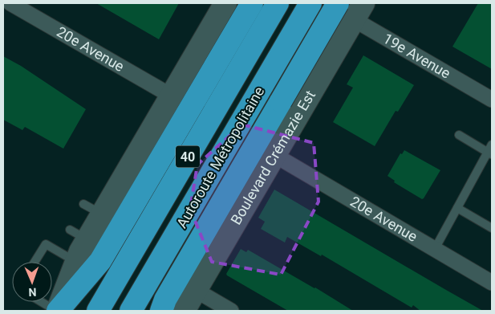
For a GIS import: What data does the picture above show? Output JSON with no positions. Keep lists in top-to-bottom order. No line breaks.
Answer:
{"streets":{"highway":["40","Autoroute Métropolitaine"],"main road":["Boulevard Crémazie Est"],"street":["20e Avenue","19e Avenue"]},"crossings":[["20e Avenue","Boulevard Crémazie Est"],["19e Avenue","Boulevard Crémazie Est"]],"north":"bottom"}
